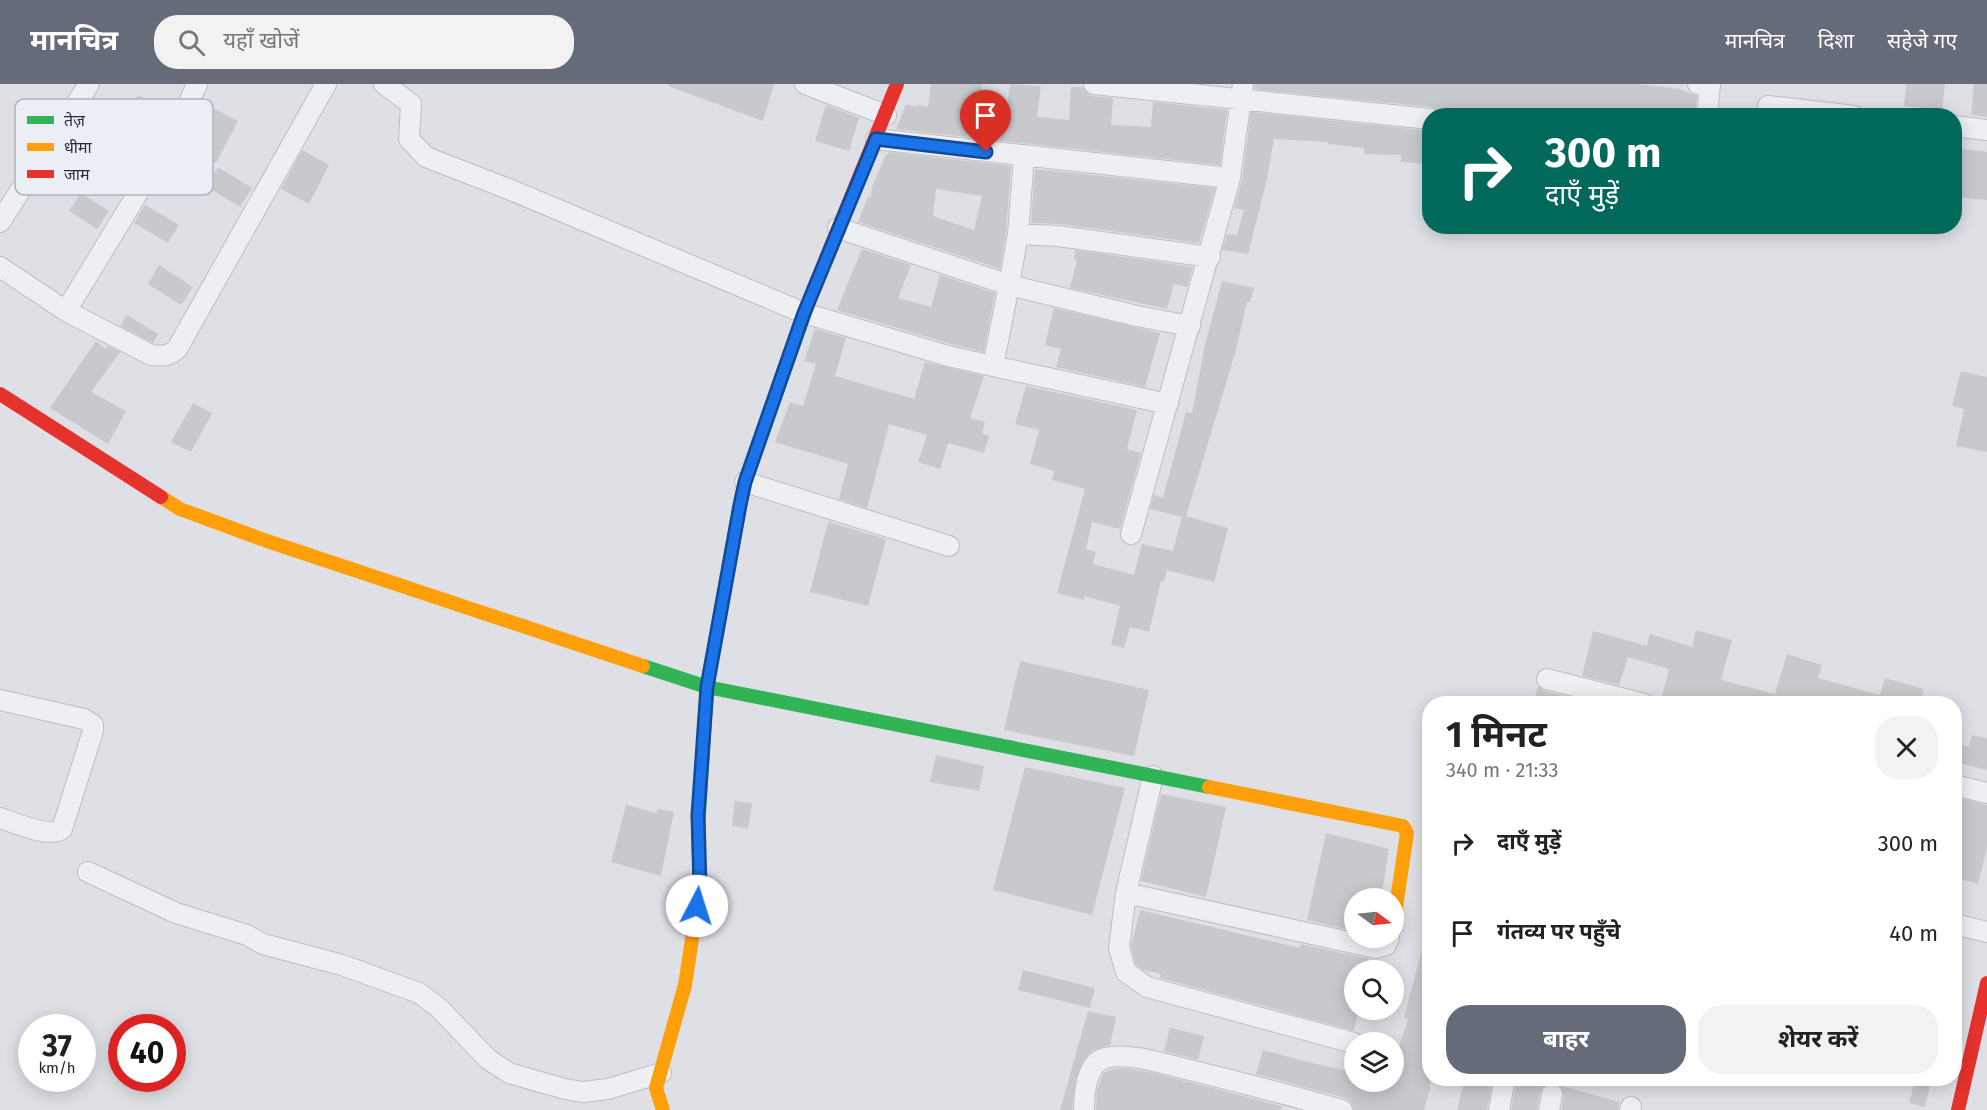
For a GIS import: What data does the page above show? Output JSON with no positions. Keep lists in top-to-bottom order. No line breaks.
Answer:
{"legend":["तेज़","धीमा","जाम"],"north":"right","page":{"header":"मानचित्र","search":"यहाँ खोजें","nav":["मानचित्र","दिशा","सहेजे गए"],"turn":["300 m","दाएँ मुड़ें"],"heading":["1 मिनट","340 m · 21:33"],"list":[{"name":"दाएँ मुड़ें","value":"300 m"},{"name":"गंतव्य पर पहुँचे","value":"40 m"}],"buttons":["बाहर","शेयर करें"],"speed":"37 km/h","limit":"40"}}
